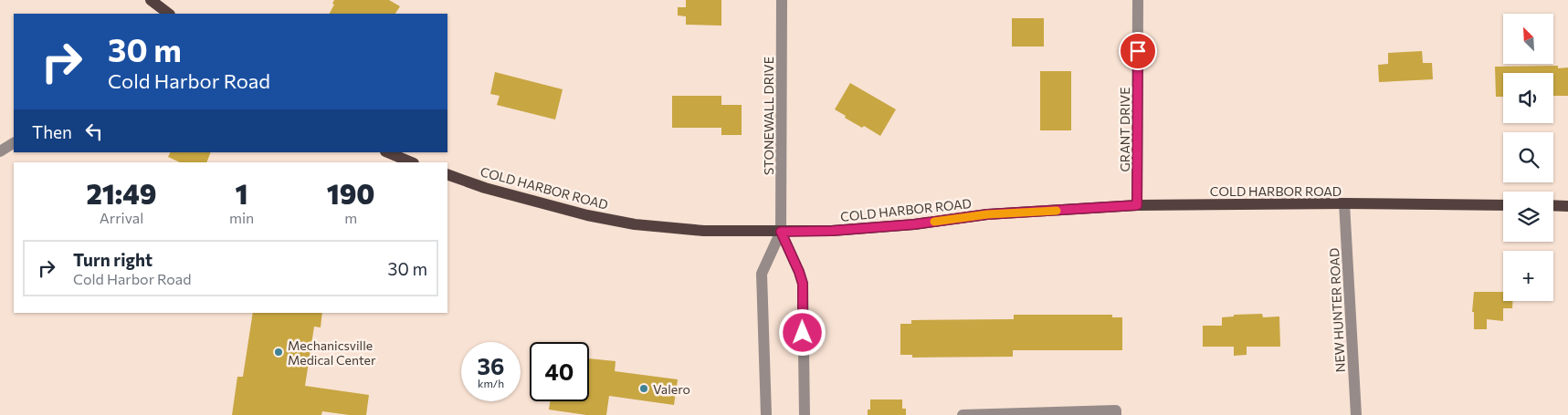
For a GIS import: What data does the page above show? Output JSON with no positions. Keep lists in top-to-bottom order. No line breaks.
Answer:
{"streets":{"main road":["COLD HARBOR ROAD"],"street":["STONEWALL DRIVE","GRANT DRIVE","NEW HUNTER ROAD"]},"crossings":[["STONEWALL DRIVE","COLD HARBOR ROAD"],["GRANT DRIVE","COLD HARBOR ROAD"],["COLD HARBOR ROAD","NEW HUNTER ROAD"]],"places":["Mechanicsville Medical Center","Valero"],"north":"top left","page":{"map_buttons":"+","turn":["30 m","Cold Harbor Road"],"then":"Then","eta":["21:49","Arrival","1","min","190","m"],"list":[{"name":"Turn right","note":"Cold Harbor Road","value":"30 m"}],"speed":"36 km/h","limit":"40"}}
